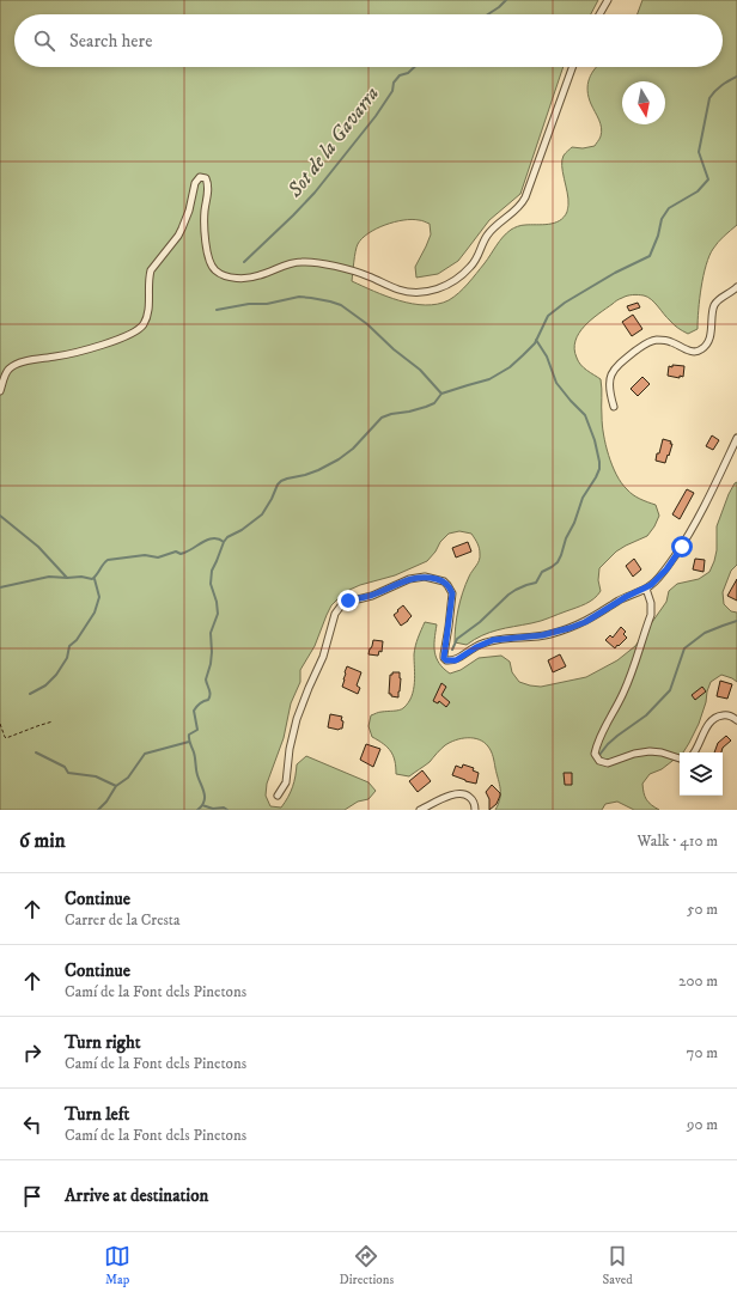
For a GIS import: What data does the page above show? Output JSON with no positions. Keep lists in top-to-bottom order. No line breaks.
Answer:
{"water":["Sot de la Gavarra"],"north":"bottom","page":{"search":"Search here","heading":["6 min","Walk · 410 m"],"list":[["Continue","Carrer de la Cresta","50 m"],["Continue","Camí de la Font dels Pinetons","200 m"],["Turn right","Camí de la Font dels Pinetons","70 m"],["Turn left","Camí de la Font dels Pinetons","90 m"],"Arrive at destination"],"nav":["Map","Directions","Saved"]}}
